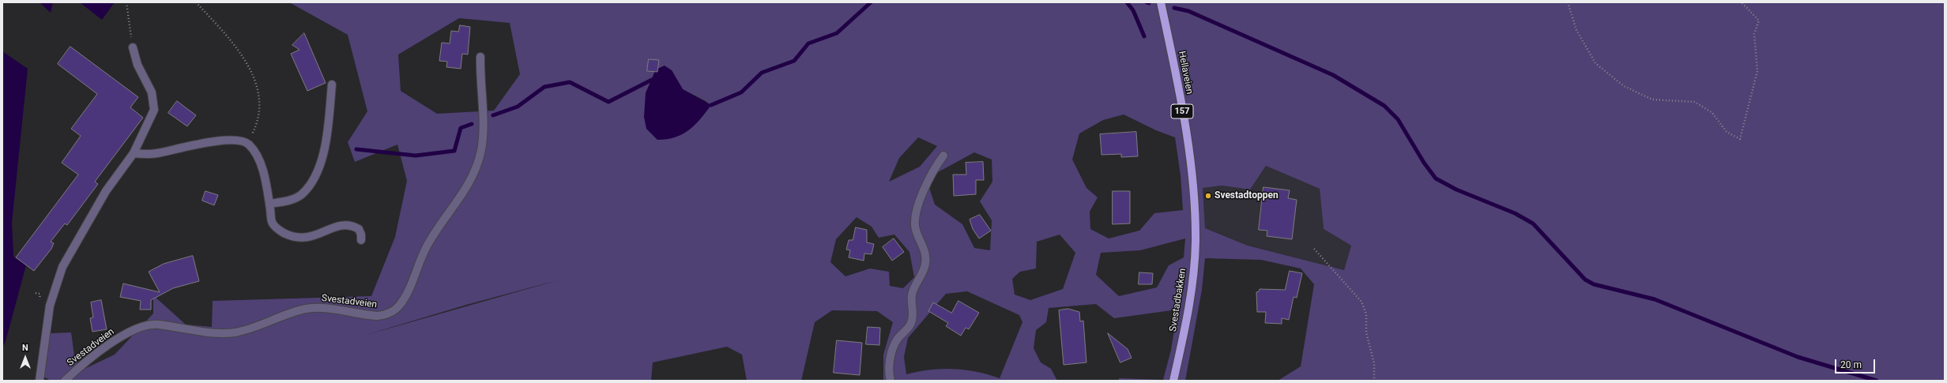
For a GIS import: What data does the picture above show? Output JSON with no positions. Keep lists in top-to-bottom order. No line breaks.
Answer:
{"streets":{"main road":["Hellaveien","157","Svestadbakken"],"street":["Svestadveien"]},"crossings":[["Hellaveien","Svestadbakken"]],"places":["Svestadtoppen"],"scale_bar":"20 m","north":"top"}
